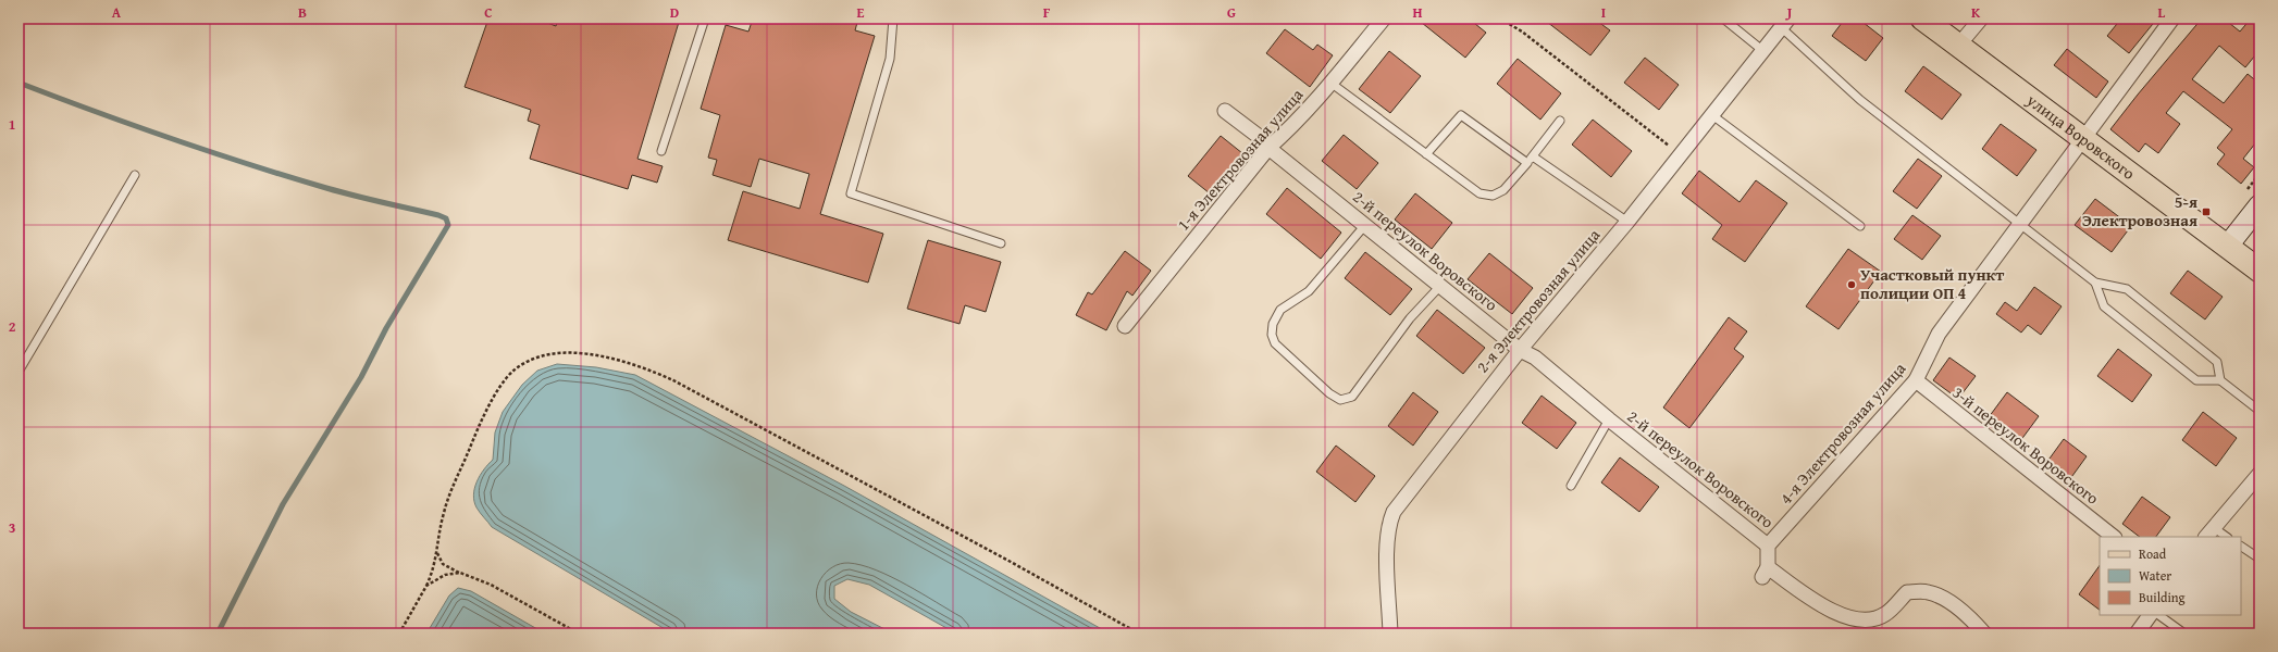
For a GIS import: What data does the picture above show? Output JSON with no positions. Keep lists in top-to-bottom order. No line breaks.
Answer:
{"streets":{"main road":["улица Воровского"],"street":["1-я Электровозная улица","2-й переулок Воровского","2-я Электровозная улица","4-я Электровозная улица","3-й переулок Воровского"]},"crossings":[["улица Воровского","4-я Электровозная улица"],["1-я Электровозная улица","2-й переулок Воровского"],["2-й переулок Воровского","2-я Электровозная улица"],["2-й переулок Воровского","4-я Электровозная улица"],["4-я Электровозная улица","3-й переулок Воровского"]],"places":{"transit":["5-я Электровозная"],"other":["Участковый пункт полиции ОП 4"]},"legend":["Road","Water","Building"],"grid":{"columns":["A","B","C","D","E","F","G","H","I","J","K","L"],"rows":["1","2","3"]}}
